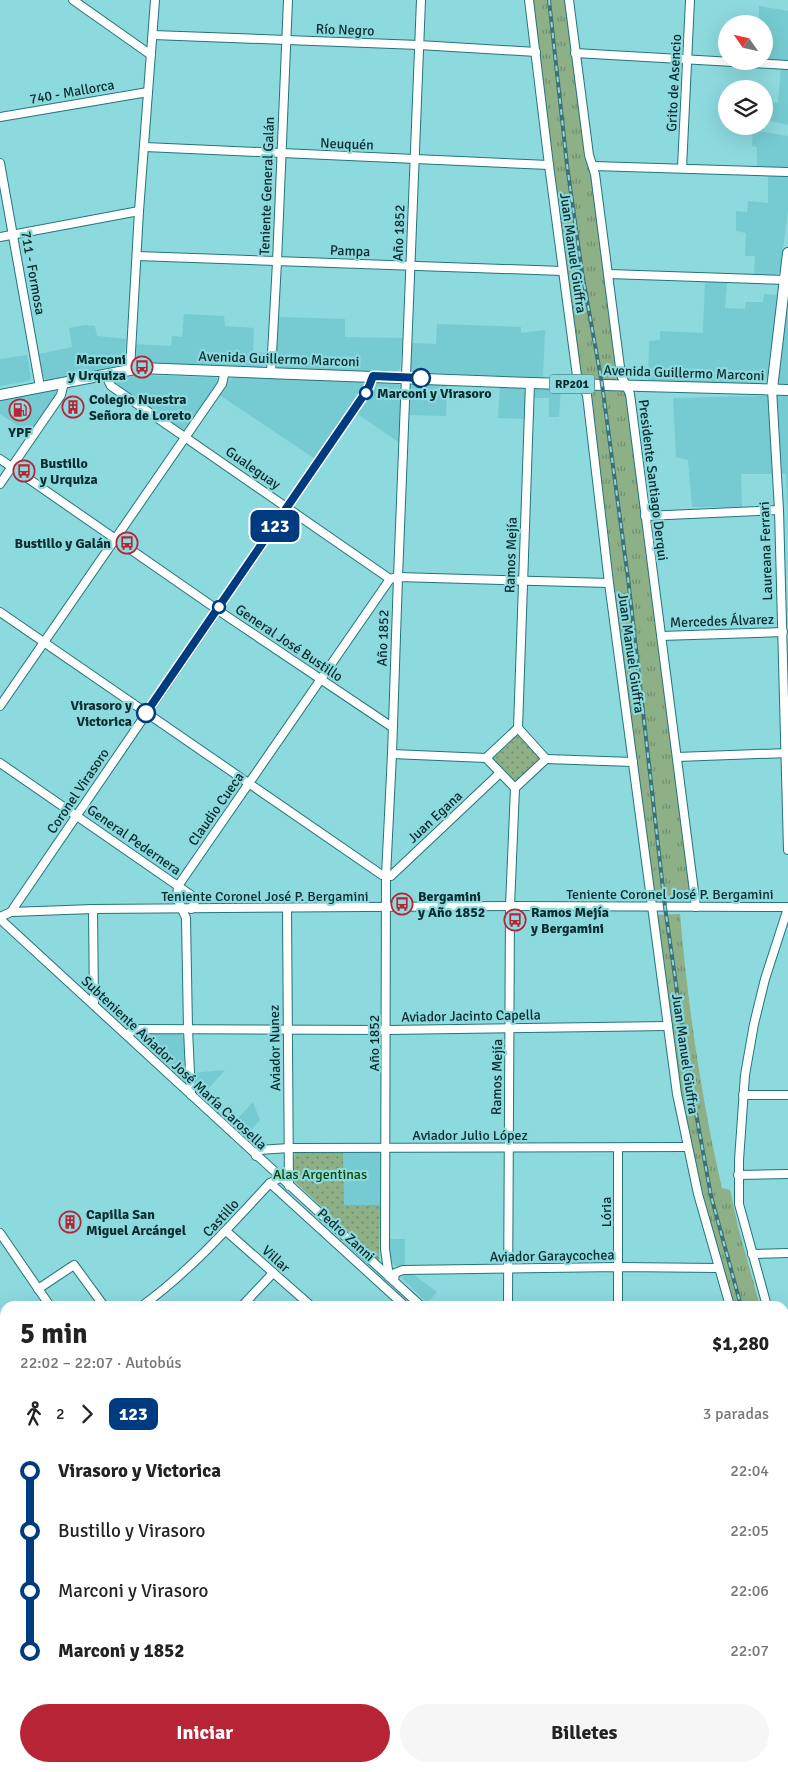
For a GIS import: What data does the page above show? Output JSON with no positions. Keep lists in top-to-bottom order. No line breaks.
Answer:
{"streets":{"main road":["Avenida Guillermo Marconi","RP201","Laureana Ferrari"],"street":["Río Negro","Grito de Asencio","740 - Mallorca","Neuquén","Teniente General Galán","Año 1852","Pampa","Juan Manuel Giuffra","711 - Formosa","Gualeguay","Presidente Santiago Derqui","Ramos Mejía","Mercedes Álvarez","General José Bustillo","Coronel Virasoro","Claudio Cueca","Juan Egana","General Pedernera","Teniente Coronel José P. Bergamini","Aviador Jacinto Capella","Aviador Nunez","Subteniente Aviador José María Carosella","Aviador Julio López","Lória","Castillo","Pedro Zanni","Aviador Garaycochea","Villar"]},"crossings":[["Río Negro","Teniente General Galán"],["Río Negro","Año 1852"],["Río Negro","Juan Manuel Giuffra"],["Neuquén","Teniente General Galán"],["Neuquén","Año 1852"],["Neuquén","Juan Manuel Giuffra"],["Teniente General Galán","Pampa"],["Teniente General Galán","Avenida Guillermo Marconi"],["Año 1852","Pampa"],["Año 1852","Avenida Guillermo Marconi"],["Año 1852","Gualeguay"],["Año 1852","General José Bustillo"],["Año 1852","Claudio Cueca"],["Año 1852","Juan Egana"],["Año 1852","Teniente Coronel José P. Bergamini"],["Año 1852","Aviador Jacinto Capella"],["Año 1852","Subteniente Aviador José María Carosella"],["Año 1852","Aviador Julio López"],["Año 1852","Aviador Garaycochea"],["Pampa","Juan Manuel Giuffra"],["Juan Manuel Giuffra","Avenida Guillermo Marconi"],["Juan Manuel Giuffra","Teniente Coronel José P. Bergamini"],["Juan Manuel Giuffra","Aviador Jacinto Capella"],["Juan Manuel Giuffra","Aviador Julio López"],["Juan Manuel Giuffra","Aviador Garaycochea"],["711 - Formosa","RP201"],["Avenida Guillermo Marconi","RP201"],["Avenida Guillermo Marconi","Presidente Santiago Derqui"],["Avenida Guillermo Marconi","Laureana Ferrari"],["Avenida Guillermo Marconi","Ramos Mejía"],["Avenida Guillermo Marconi","Coronel Virasoro"],["RP201","Gualeguay"],["Gualeguay","Coronel Virasoro"],["Gualeguay","Claudio Cueca"],["Presidente Santiago Derqui","Mercedes Álvarez"],["Presidente Santiago Derqui","Teniente Coronel José P. Bergamini"],["Laureana Ferrari","Mercedes Álvarez"],["Ramos Mejía","Teniente Coronel José P. Bergamini"],["Ramos Mejía","Aviador Jacinto Capella"],["Ramos Mejía","Aviador Julio López"],["Ramos Mejía","Aviador Garaycochea"],["General José Bustillo","Coronel Virasoro"],["General José Bustillo","Claudio Cueca"],["Coronel Virasoro","General Pedernera"],["Coronel Virasoro","Teniente Coronel José P. Bergamini"],["Claudio Cueca","General Pedernera"],["General Pedernera","Teniente Coronel José P. Bergamini"],["Teniente Coronel José P. Bergamini","Aviador Nunez"],["Aviador Jacinto Capella","Aviador Nunez"],["Aviador Jacinto Capella","Subteniente Aviador José María Carosella"],["Aviador Nunez","Subteniente Aviador José María Carosella"],["Aviador Nunez","Aviador Julio López"],["Subteniente Aviador José María Carosella","Aviador Julio López"],["Subteniente Aviador José María Carosella","Aviador Garaycochea"],["Aviador Julio López","Lória"],["Lória","Aviador Garaycochea"],["Castillo","Pedro Zanni"],["Castillo","Villar"]],"parks":["Alas Argentinas"],"places":{"bus stop":["Marconi y Urquiza","Bustillo y Urquiza","Bustillo y Galán","Bergamini y Año 1852","Ramos Mejía y Bergamini"],"other":["Marconi y Virasoro","Virasoro y Victorica"],"building":["Colegio Nuestra Señora de Loreto","Capilla San Miguel Arcángel"],"fuel station":["YPF"]},"lines":["bus line 123"],"north":"top left","page":{"on_map":"123","heading":["5 min","22:02 – 22:07 · Autobús","$1,280"],"legs":["2","123","3 paradas"],"list":[{"name":"Virasoro y Victorica","value":"22:04"},{"name":"Bustillo y Virasoro","value":"22:05"},{"name":"Marconi y Virasoro","value":"22:06"},{"name":"Marconi y 1852","value":"22:07"}],"buttons":["Iniciar","Billetes"]}}
